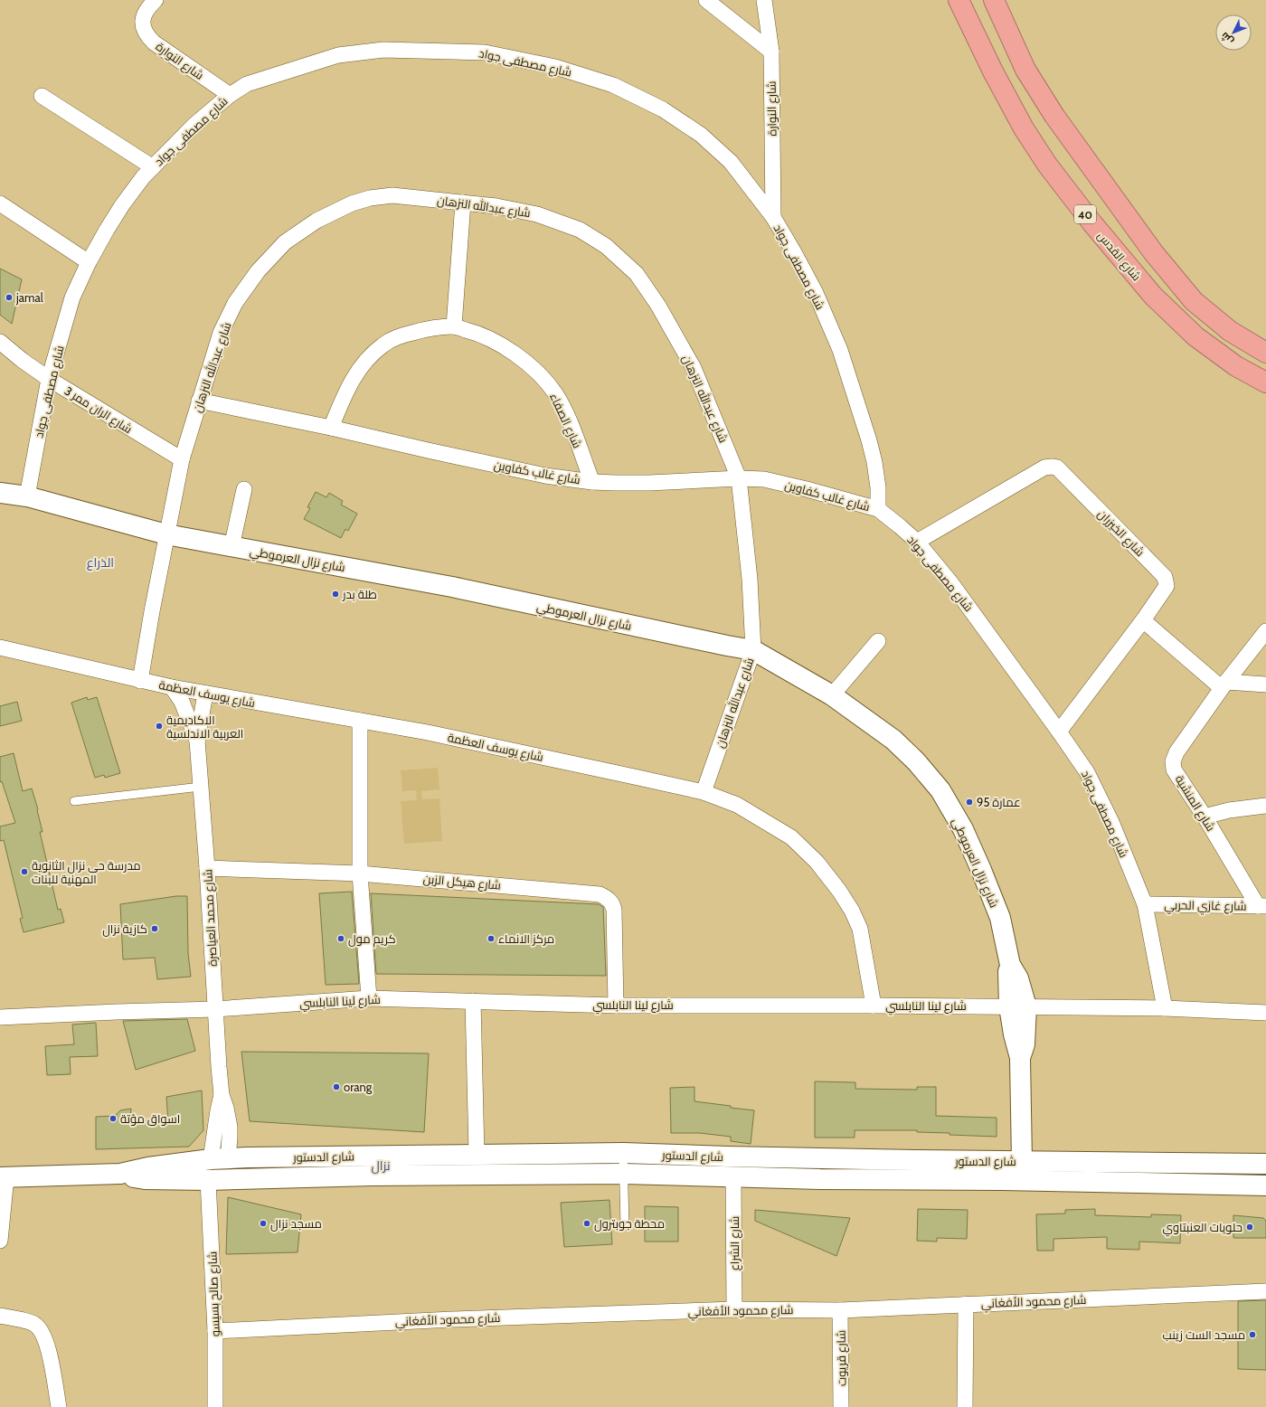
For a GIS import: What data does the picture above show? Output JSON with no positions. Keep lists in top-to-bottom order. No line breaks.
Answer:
{"streets":{"highway":["40","شارع القدس"],"main road":["شارع نزال العرموطي","شارع محمد العياصرة","شارع الدستور"],"street":["شارع النوارة","شارع مصطفى جواد","شارع عبدالله النزهان","شارع الران ممر 3","شارع الصفاء","شارع غالب كفاوين","شارع الخيزران","شارع يوسف العظمة","شارع المنشية","شارع هيكل الزبن","شارع غازي الحربي","شارع لينا النابلسي","شارع الشراع","شارع صالح بسيسو","شارع محمود الأفغاني","شارع قريوت"]},"crossings":[["شارع النوارة","شارع مصطفى جواد"],["شارع مصطفى جواد","شارع الران ممر 3"],["شارع مصطفى جواد","شارع غالب كفاوين"],["شارع مصطفى جواد","شارع الخيزران"],["شارع مصطفى جواد","شارع نزال العرموطي"],["شارع مصطفى جواد","شارع غازي الحربي"],["شارع مصطفى جواد","شارع لينا النابلسي"],["شارع عبدالله النزهان","شارع الران ممر 3"],["شارع عبدالله النزهان","شارع غالب كفاوين"],["شارع عبدالله النزهان","شارع نزال العرموطي"],["شارع عبدالله النزهان","شارع يوسف العظمة"],["شارع الصفاء","شارع غالب كفاوين"],["شارع نزال العرموطي","شارع لينا النابلسي"],["شارع نزال العرموطي","شارع الدستور"],["شارع يوسف العظمة","شارع محمد العياصرة"],["شارع يوسف العظمة","شارع لينا النابلسي"],["شارع المنشية","شارع غازي الحربي"],["شارع هيكل الزبن","شارع محمد العياصرة"],["شارع هيكل الزبن","شارع لينا النابلسي"],["شارع محمد العياصرة","شارع لينا النابلسي"],["شارع محمد العياصرة","شارع الدستور"],["شارع محمد العياصرة","شارع صالح بسيسو"],["شارع الدستور","شارع الشراع"],["شارع الدستور","شارع صالح بسيسو"],["شارع الشراع","شارع محمود الأفغاني"],["شارع صالح بسيسو","شارع محمود الأفغاني"],["شارع محمود الأفغاني","شارع قريوت"]],"districts":["الذراع","نزال"],"places":["jamal","طلة بدر","الاكاديمية العربية الاندلسية","عمارة 95","مدرسة حي نزال الثانوية المهنية للبنات","كازية نزال","كريم مول","مركز الانماء","orang","اسواق مؤتة","مسجد نزال","محطة جوبترول","حلويات العنبتاوي","مسجد الست زينب"],"north":"bottom left"}
